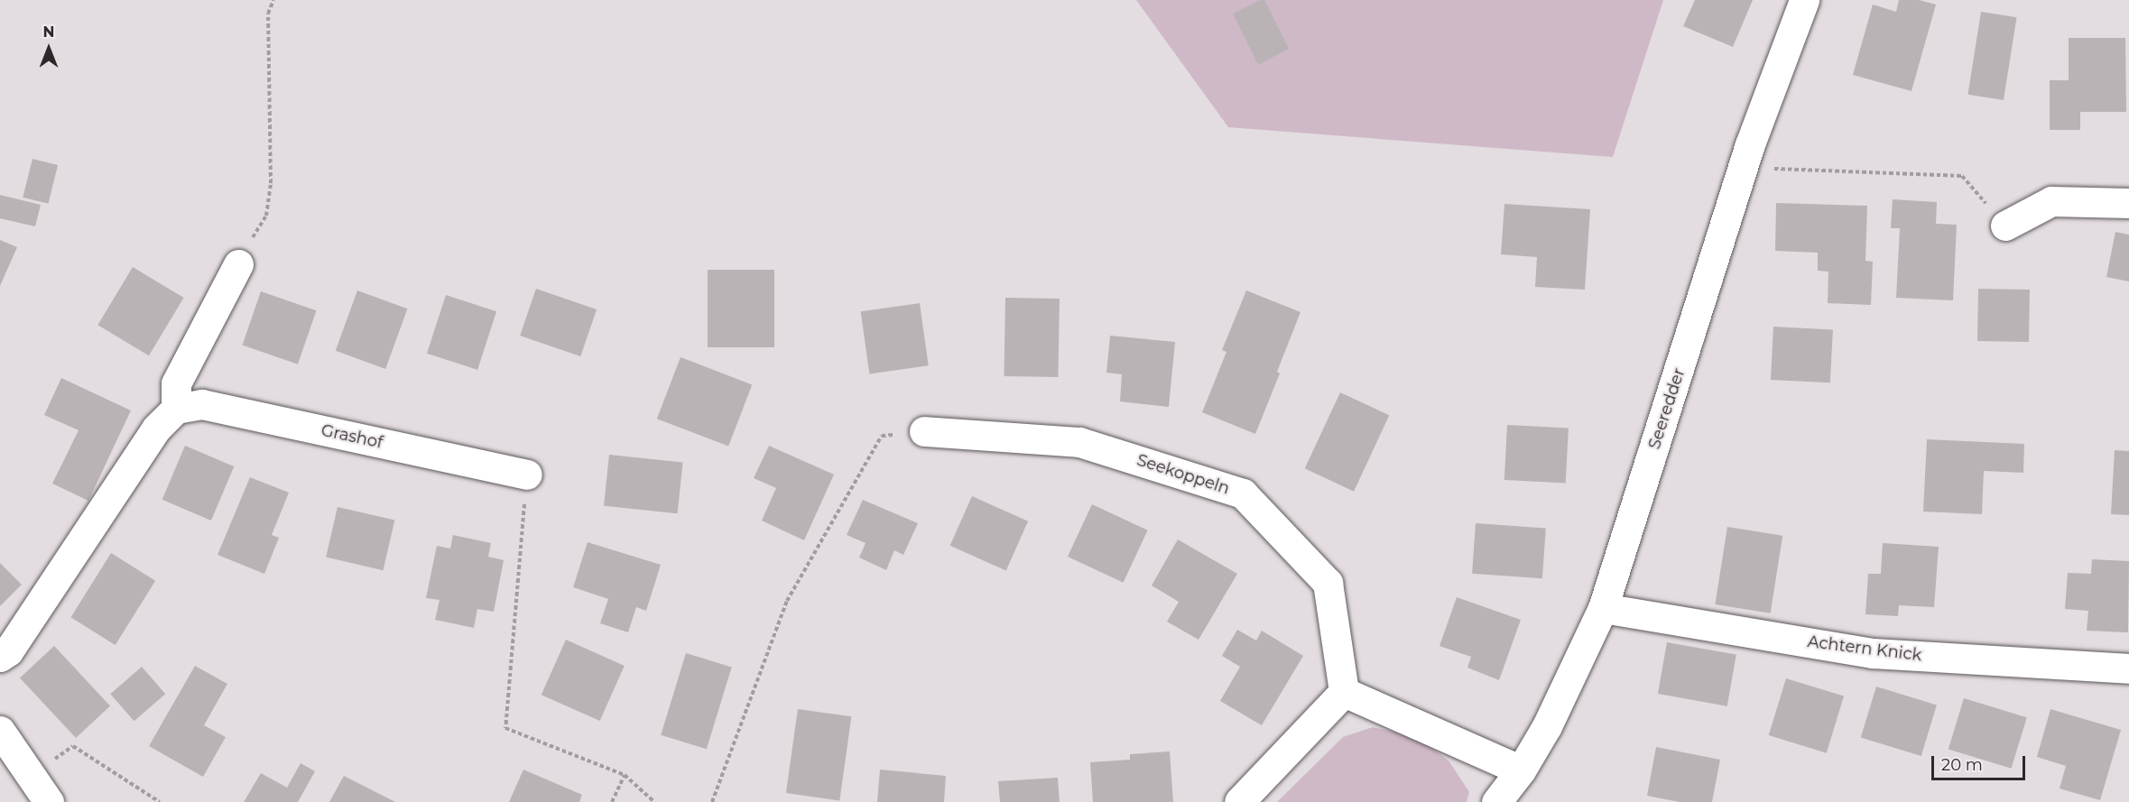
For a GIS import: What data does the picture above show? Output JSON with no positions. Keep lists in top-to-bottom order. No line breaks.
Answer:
{"streets":{"street":["Seeredder","Grashof","Seekoppeln","Achtern Knick"]},"crossings":[["Seeredder","Achtern Knick"]],"scale_bar":"20 m","north":"top"}
